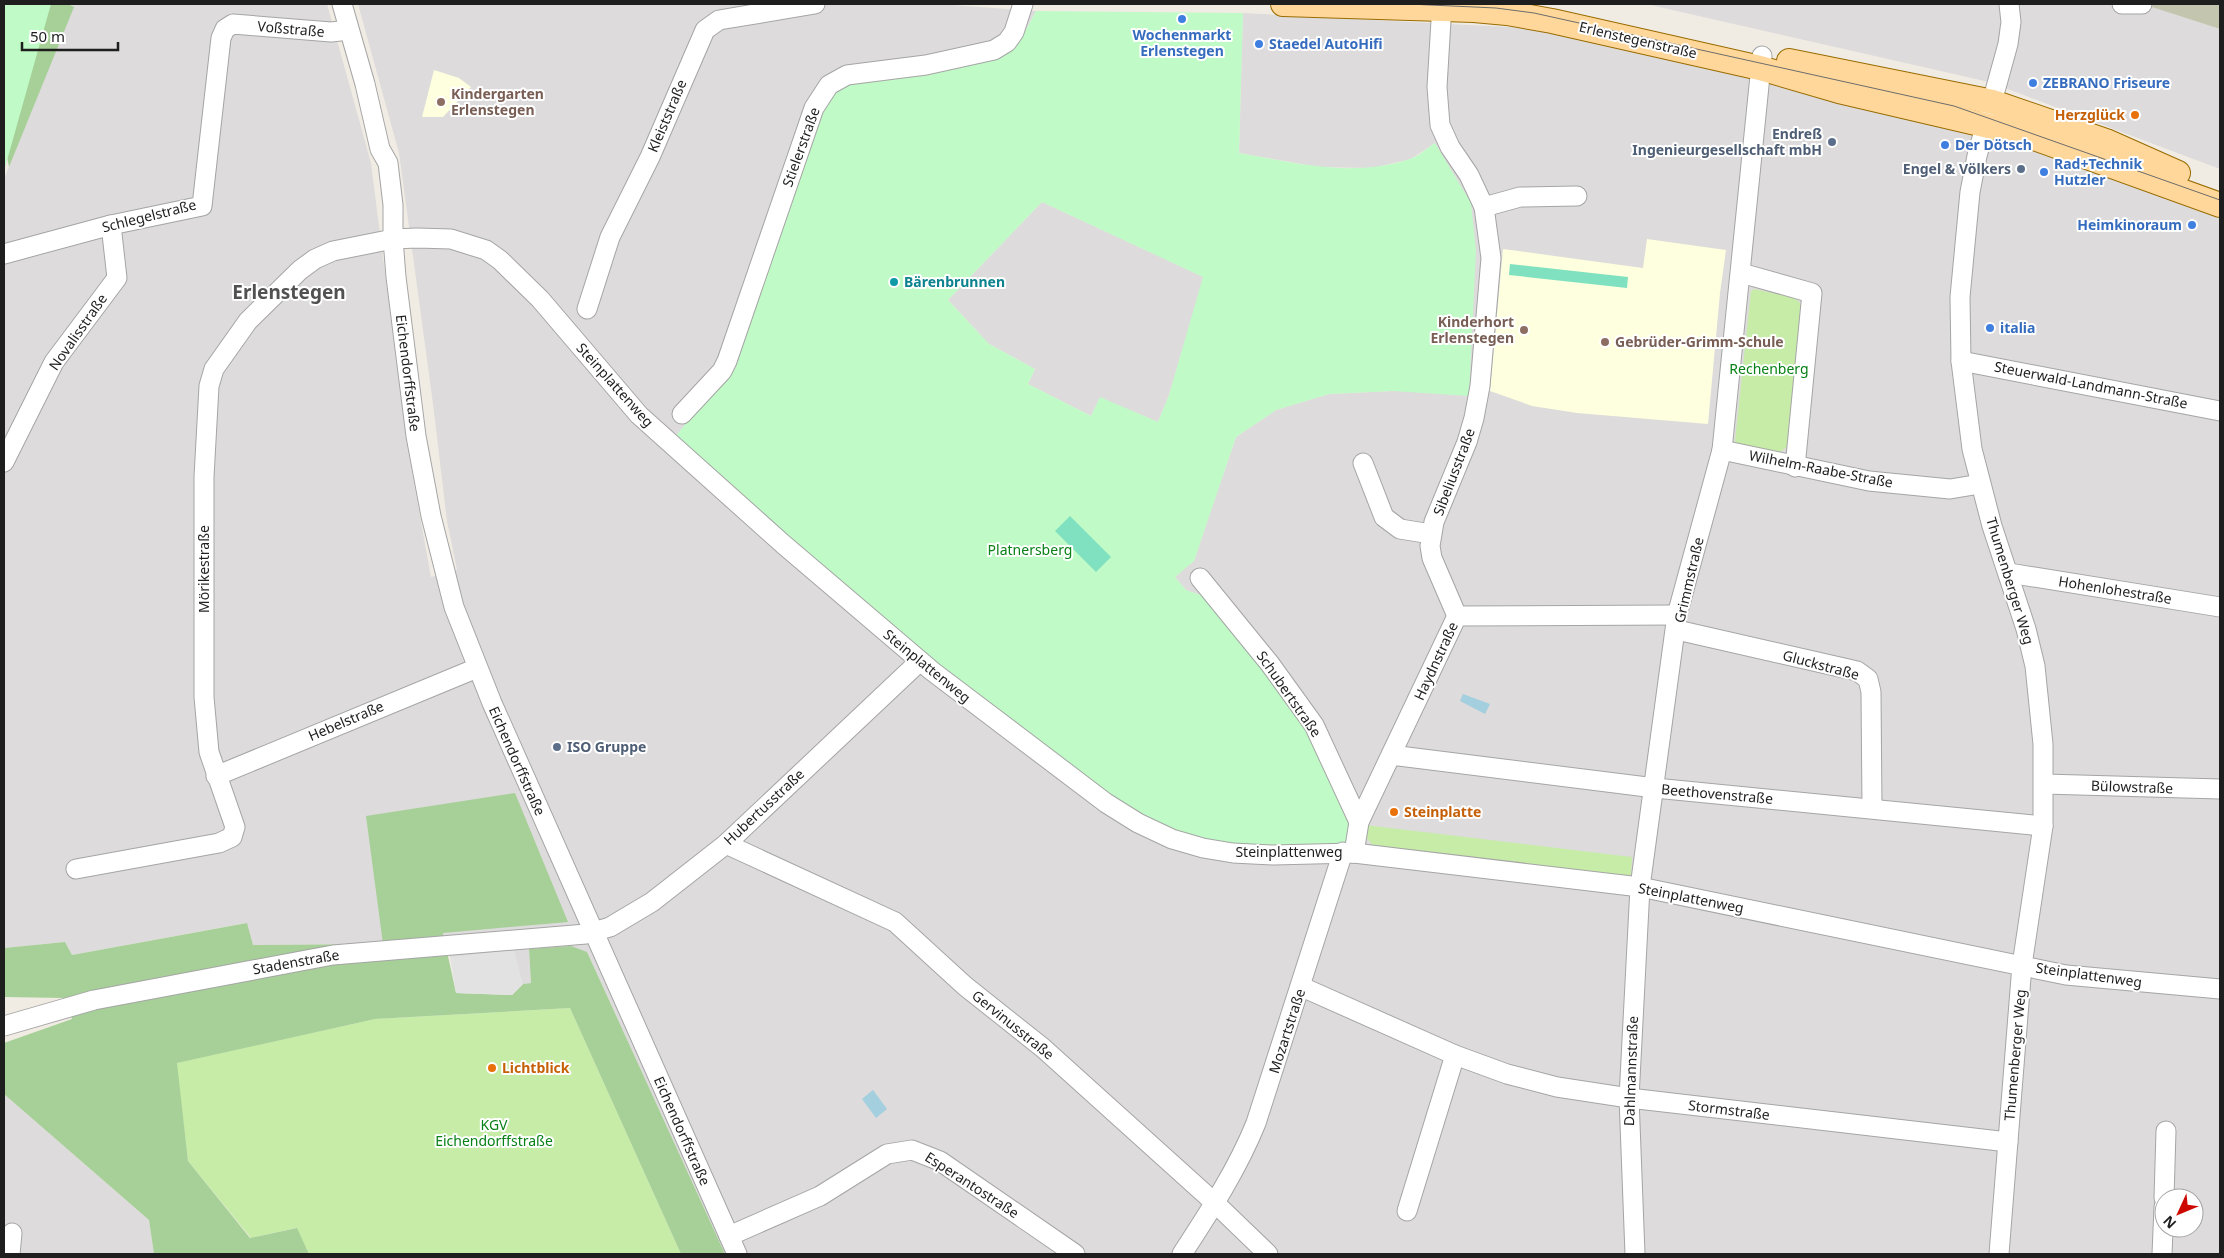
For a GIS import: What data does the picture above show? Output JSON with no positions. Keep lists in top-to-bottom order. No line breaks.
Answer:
{"streets":{"main road":["Erlenstegenstraße"],"street":["Voßstraße","Kleiststraße","Stielerstraße","Schlegelstraße","Novalisstraße","Eichendorffstraße","Steinplattenweg","Steuerwald-Landmann-Straße","Wilhelm-Raabe-Straße","Sibeliusstraße","Mörikestraße","Grimmstraße","Thumenberger Weg","Hohenlohestraße","Haydnstraße","Gluckstraße","Schubertstraße","Hebelstraße","Bülowstraße","Beethovenstraße","Hubertusstraße","Stadenstraße","Gervinusstraße","Mozartstraße","Dahlmannstraße","Stormstraße","Esperantostraße"]},"crossings":[["Voßstraße","Schlegelstraße"],["Voßstraße","Eichendorffstraße"],["Erlenstegenstraße","Sibeliusstraße"],["Erlenstegenstraße","Grimmstraße"],["Erlenstegenstraße","Thumenberger Weg"],["Schlegelstraße","Novalisstraße"],["Eichendorffstraße","Steinplattenweg"],["Eichendorffstraße","Mörikestraße"],["Eichendorffstraße","Hebelstraße"],["Eichendorffstraße","Hubertusstraße"],["Eichendorffstraße","Stadenstraße"],["Eichendorffstraße","Esperantostraße"],["Steinplattenweg","Mörikestraße"],["Steinplattenweg","Grimmstraße"],["Steinplattenweg","Thumenberger Weg"],["Steinplattenweg","Haydnstraße"],["Steinplattenweg","Hubertusstraße"],["Steinplattenweg","Mozartstraße"],["Steinplattenweg","Dahlmannstraße"],["Steuerwald-Landmann-Straße","Thumenberger Weg"],["Wilhelm-Raabe-Straße","Grimmstraße"],["Wilhelm-Raabe-Straße","Thumenberger Weg"],["Sibeliusstraße","Haydnstraße"],["Mörikestraße","Hebelstraße"],["Grimmstraße","Haydnstraße"],["Grimmstraße","Gluckstraße"],["Grimmstraße","Beethovenstraße"],["Grimmstraße","Dahlmannstraße"],["Thumenberger Weg","Hohenlohestraße"],["Thumenberger Weg","Bülowstraße"],["Thumenberger Weg","Beethovenstraße"],["Thumenberger Weg","Stormstraße"],["Haydnstraße","Gluckstraße"],["Haydnstraße","Schubertstraße"],["Haydnstraße","Beethovenstraße"],["Haydnstraße","Mozartstraße"],["Gluckstraße","Beethovenstraße"],["Hubertusstraße","Stadenstraße"],["Hubertusstraße","Gervinusstraße"],["Gervinusstraße","Mozartstraße"],["Mozartstraße","Stormstraße"],["Dahlmannstraße","Stormstraße"]],"districts":["Erlenstegen"],"parks":["Rechenberg","Platnersberg","KGV Eichendorffstraße"],"places":["Wochenmarkt Erlenstegen","Staedel AutoHifi","ZEBRANO Friseure","Kindergarten Erlenstegen","Herzglück","Endreß Ingenieurgesellschaft mbH","Der Dötsch","Engel & Völkers","Rad+Technik Hutzler","Heimkinoraum","Bärenbrunnen","italia","Kinderhort Erlenstegen","Gebrüder-Grimm-Schule","ISO Gruppe","Steinplatte","Lichtblick"],"scale_bar":"50 m","north":"bottom left"}
